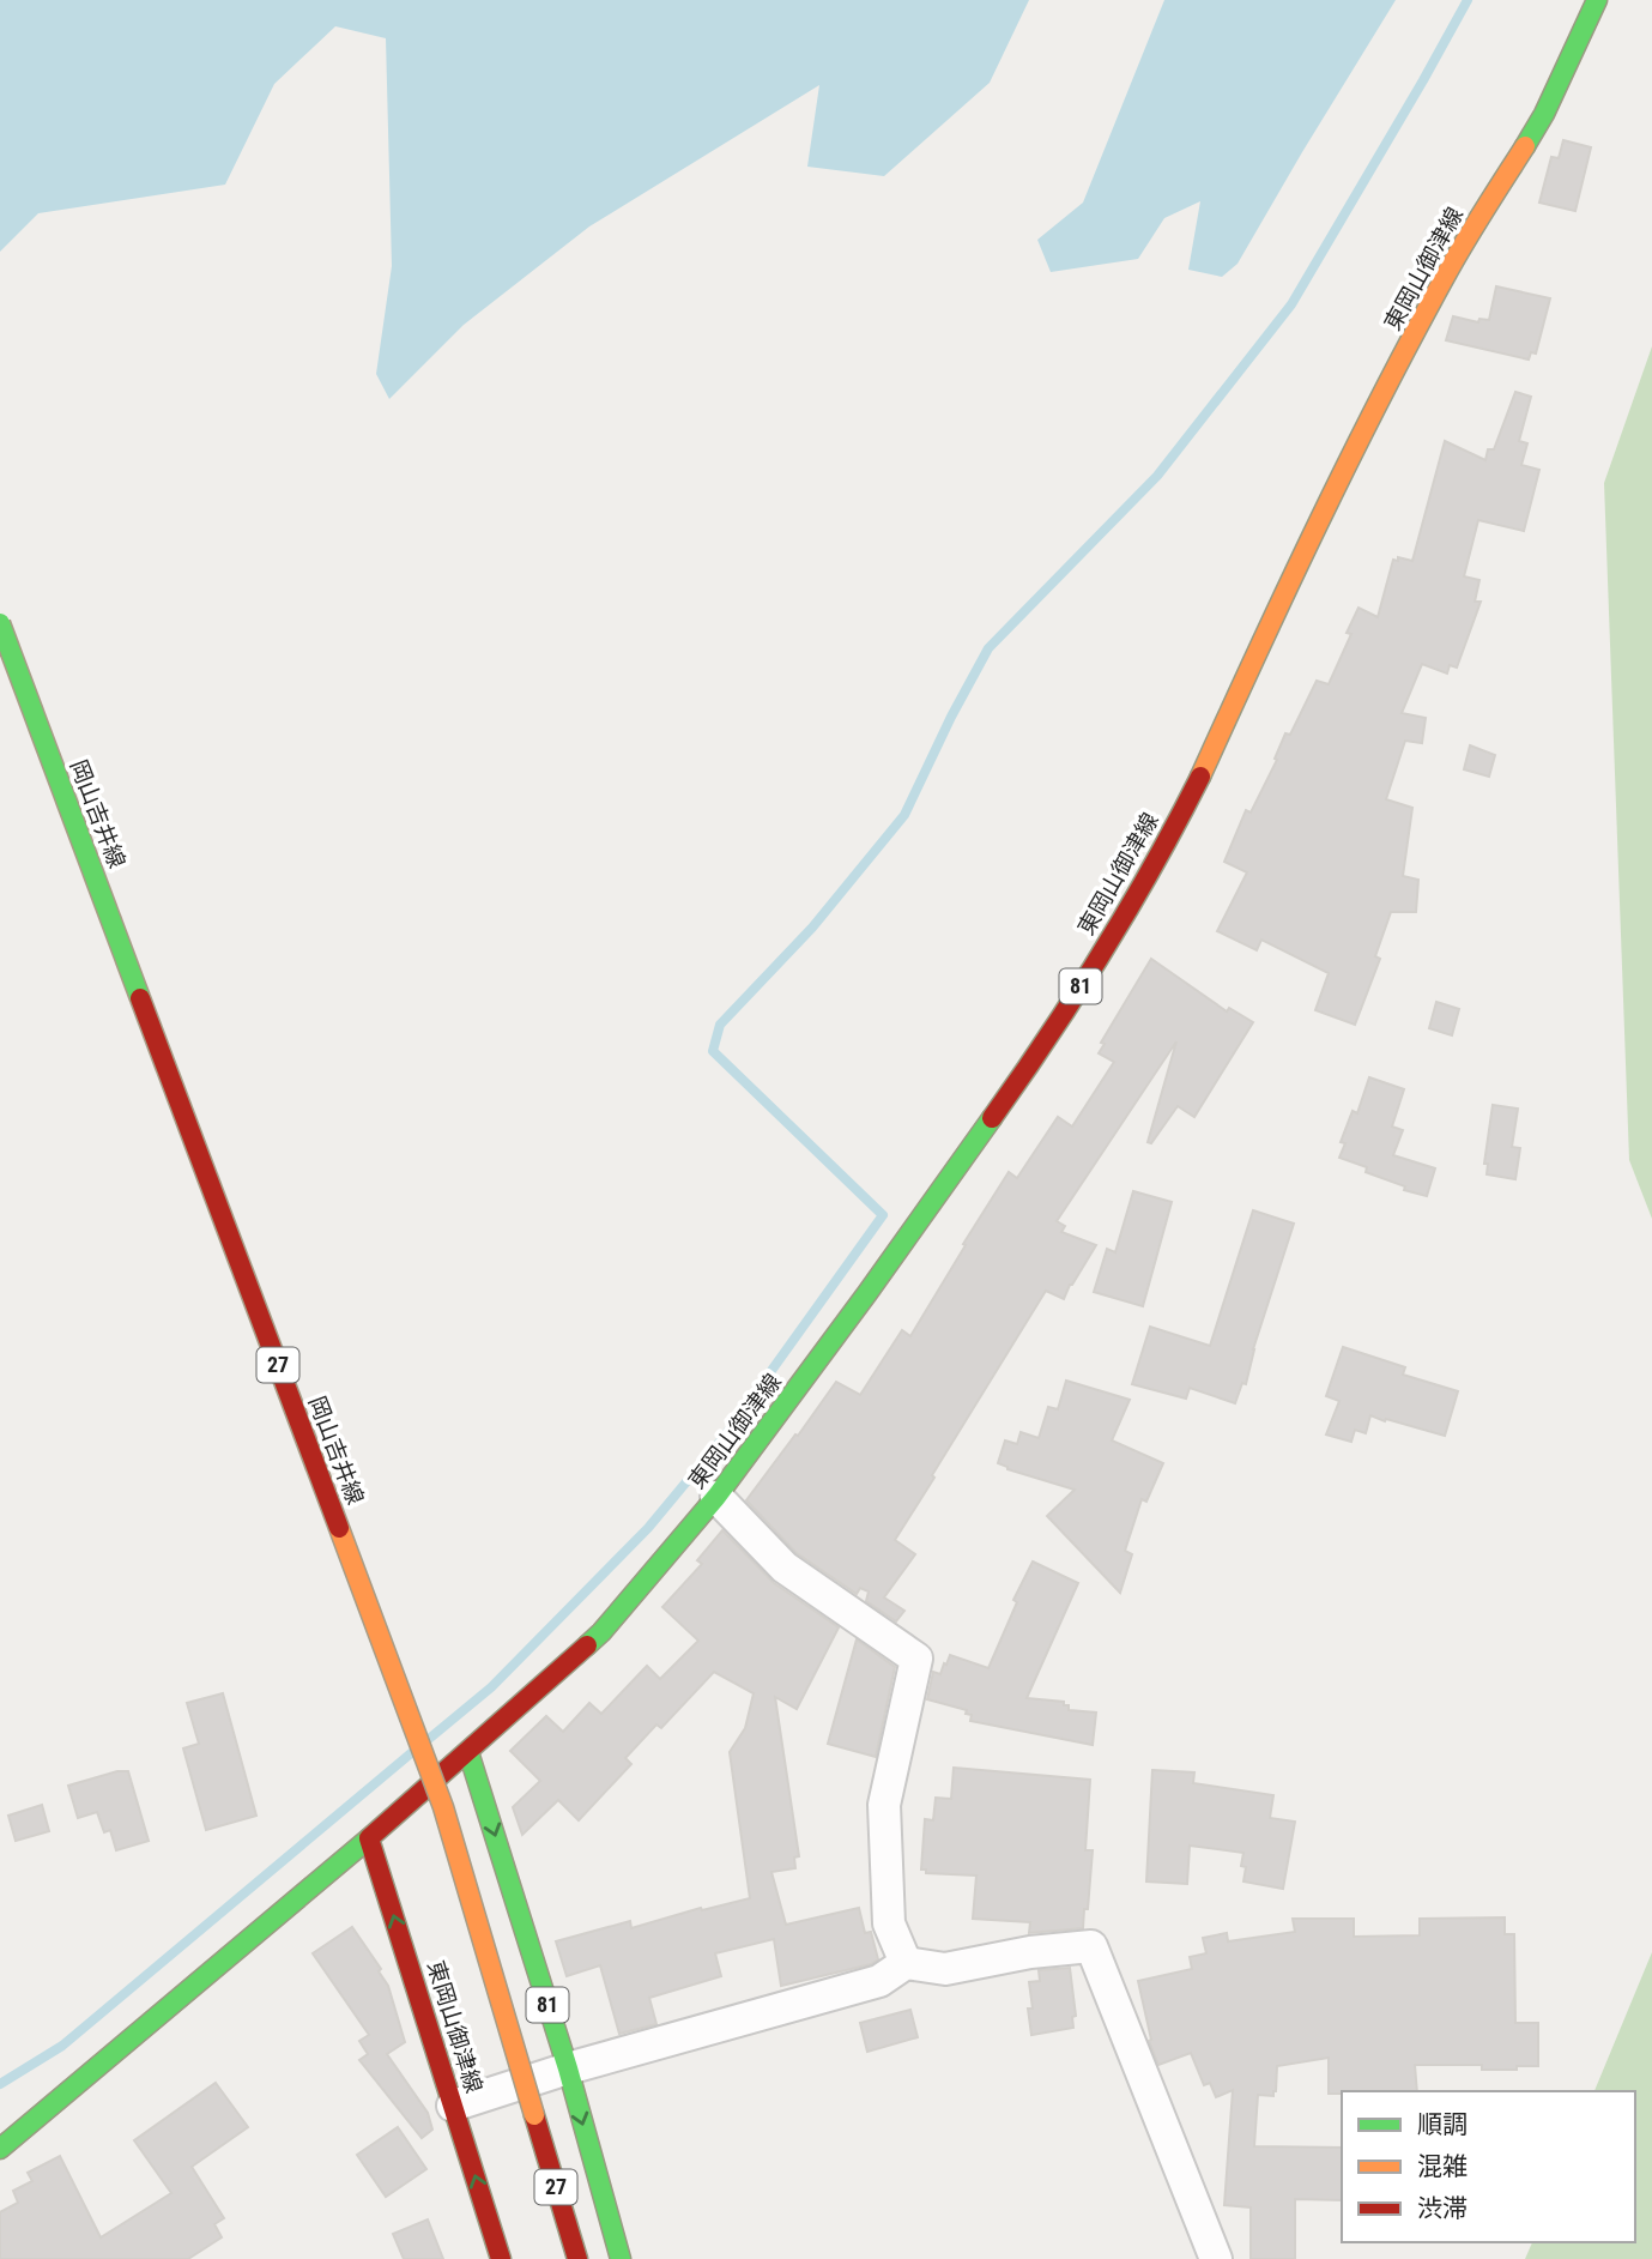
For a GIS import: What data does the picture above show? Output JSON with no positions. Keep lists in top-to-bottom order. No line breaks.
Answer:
{"streets":{"main road":["東岡山御津線","岡山吉井線","81","27"]},"crossings":[["東岡山御津線","81"]],"legend":["順調","混雑","渋滞"]}
